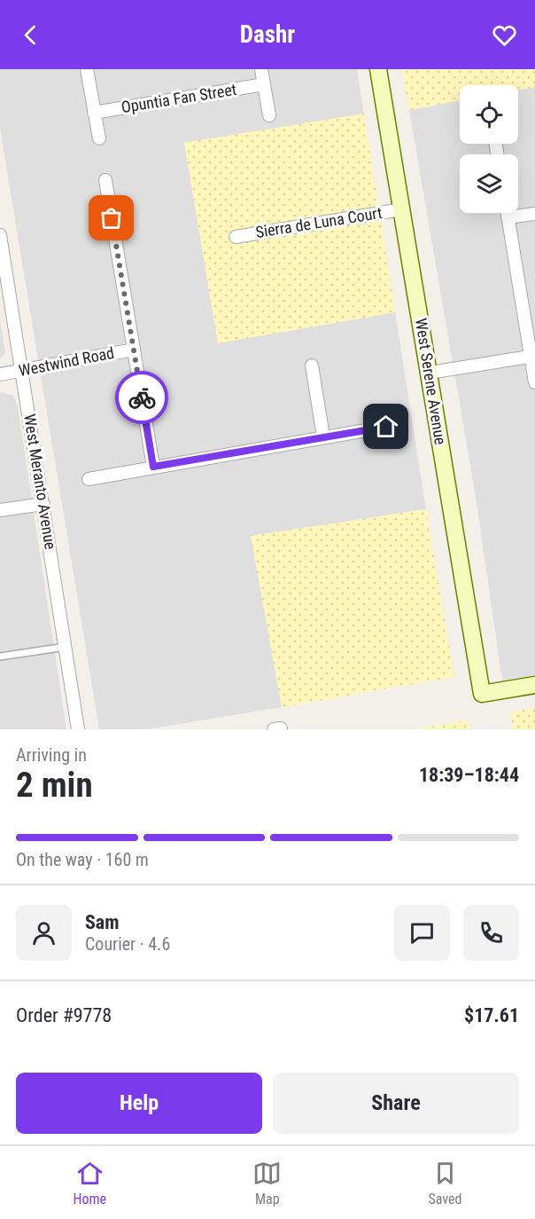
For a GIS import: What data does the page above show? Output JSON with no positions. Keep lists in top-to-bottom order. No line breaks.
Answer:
{"streets":{"street":["Opuntia Fan Street","Sierra de Luna Court","Westwind Road","West Serene Avenue","West Meranto Avenue"]},"crossings":[["Sierra de Luna Court","West Serene Avenue"],["Westwind Road","West Meranto Avenue"]],"page":{"header":"Dashr","heading":["2 min","Arriving in","18:39–18:44"],"panel":["Sam","Courier · 4.6","Order #9778","$17.61"],"bar":"On the way · 160 m","buttons":["Help","Share"],"tabs":["Home","Map","Saved"]}}
